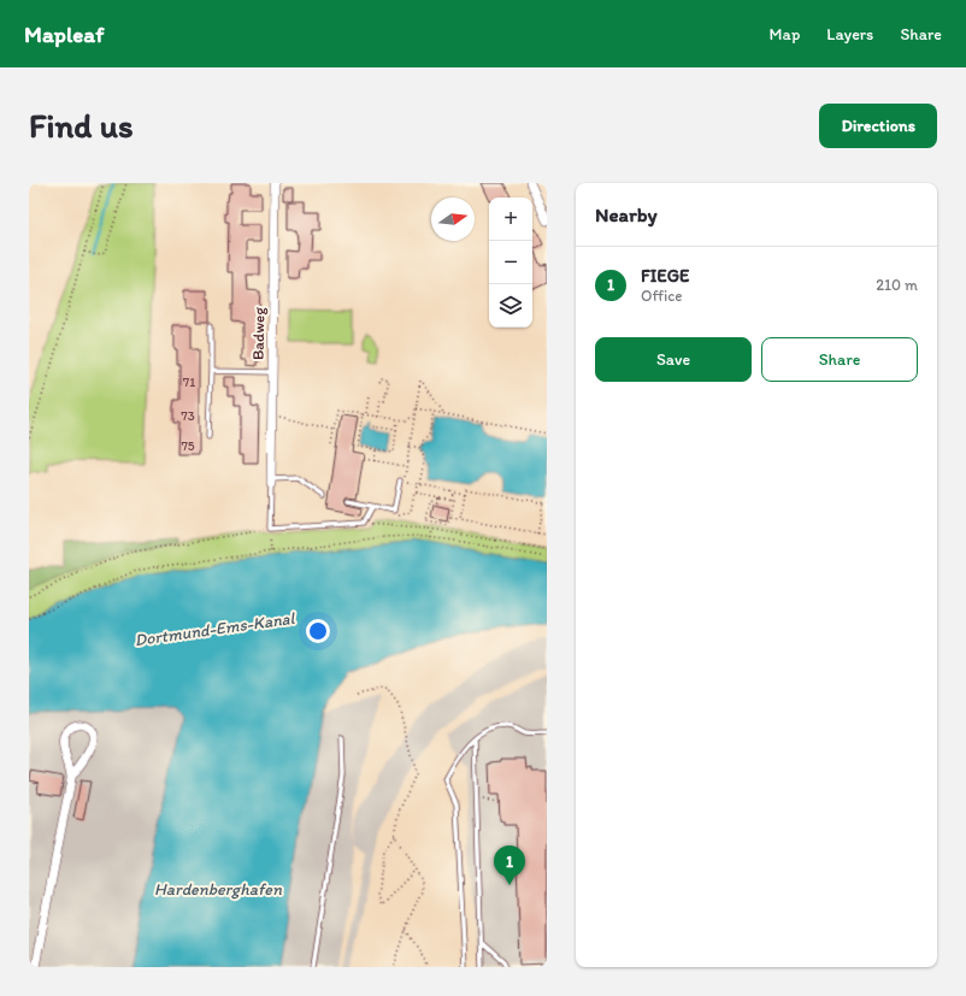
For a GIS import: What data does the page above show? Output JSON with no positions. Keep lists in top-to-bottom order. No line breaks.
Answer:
{"streets":{"street":["Badweg"]},"water":["Dortmund-Ems-Kanal","Hardenberghafen"],"house_numbers":["71","73","75"],"north":"right","page":{"header":"Mapleaf","nav":["Map","Layers","Share"],"buttons":["Directions",["Save","Share"]],"title":"Find us","heading":"Nearby","map_buttons":["+","−"],"list":[{"mark":"1","name":"FIEGE","note":"Office","value":"210 m"}],"pins":"1"}}
